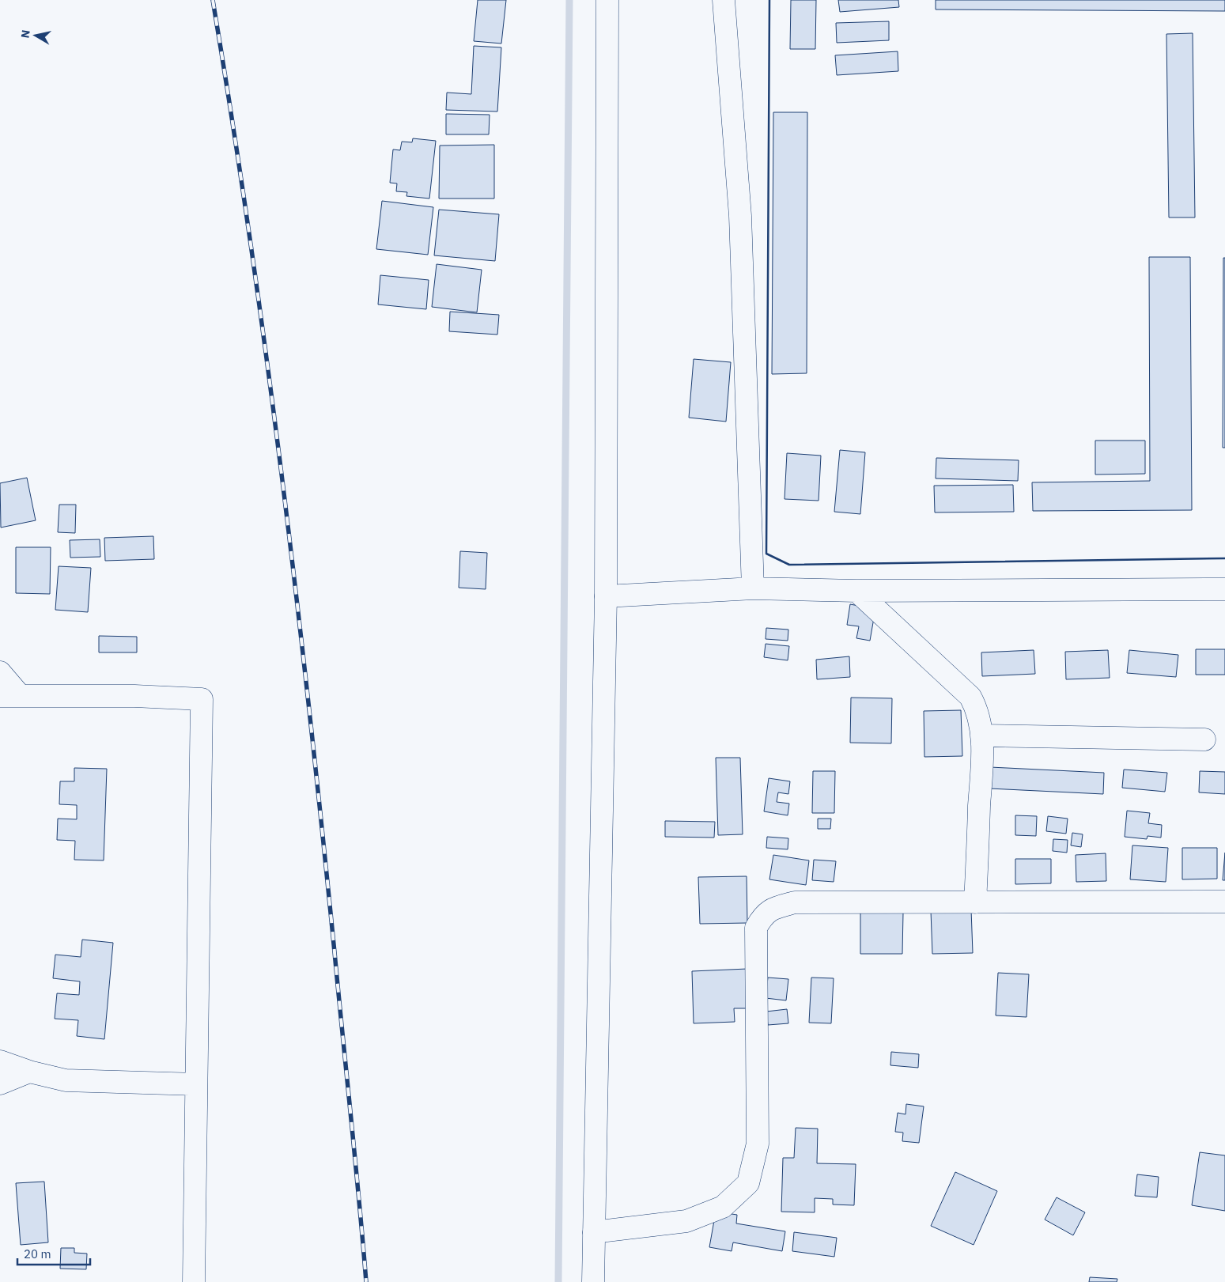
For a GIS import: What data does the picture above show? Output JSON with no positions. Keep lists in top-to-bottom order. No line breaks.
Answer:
{"scale_bar":"20 m","north":"left"}
